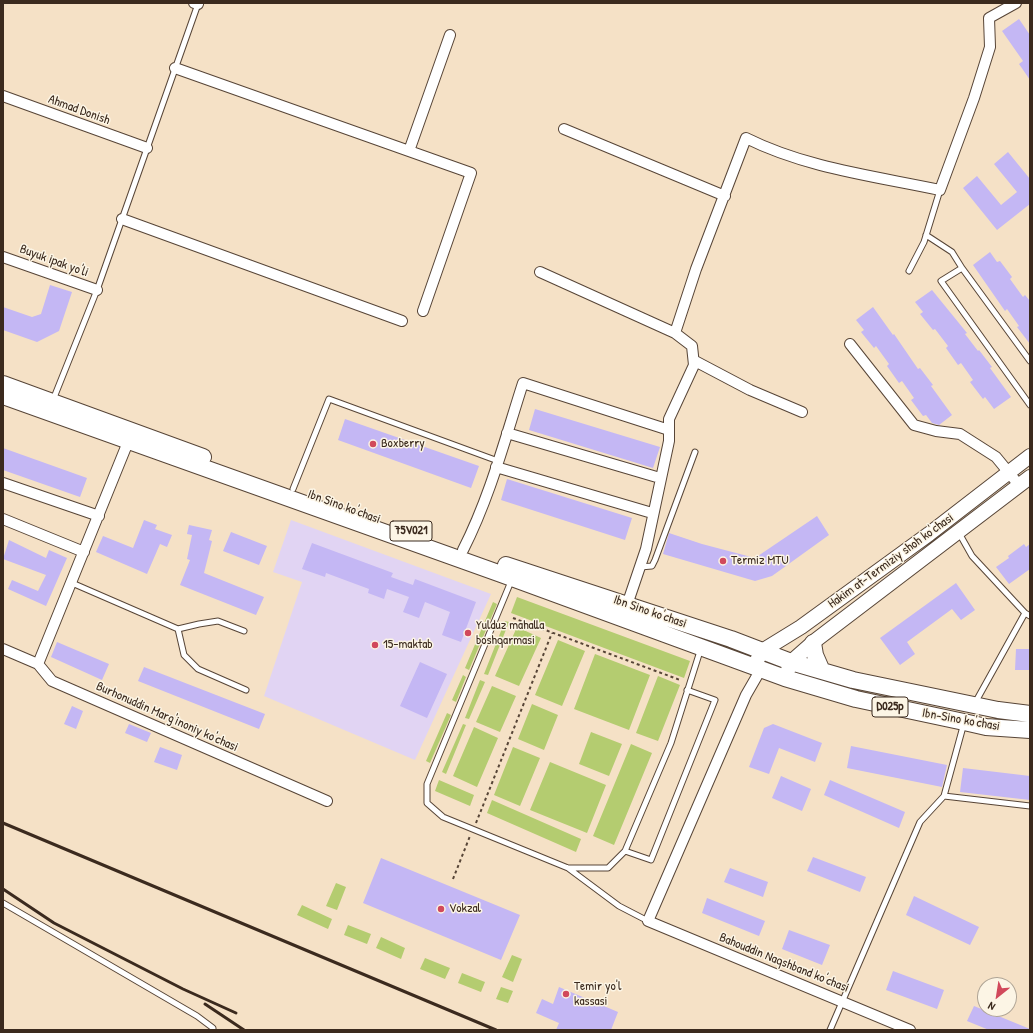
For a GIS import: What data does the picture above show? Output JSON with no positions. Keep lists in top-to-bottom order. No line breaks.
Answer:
{"streets":{"main road":["Ibn Sino ko'chasi","75V021","Hakim at-Termiziy shoh ko'chasi","D025p","Ibn-Sino ko'chasi"],"street":["Ahmad Donish","Buyuk ipak yo'li","Burhonuddin Marg'inoniy ko'chasi","Bahouddin Naqshband ko'chasi"]},"crossings":[["Ibn Sino ko'chasi","Hakim at-Termiziy shoh ko'chasi"],["Ibn Sino ko'chasi","Ibn-Sino ko'chasi"],["Hakim at-Termiziy shoh ko'chasi","Ibn-Sino ko'chasi"]],"places":["Boxberry","Termiz MTU","Yulduz mahalla boshqarmasi","15-maktab","Vokzal","Temir yo'l kassasi"],"north":"bottom left"}
